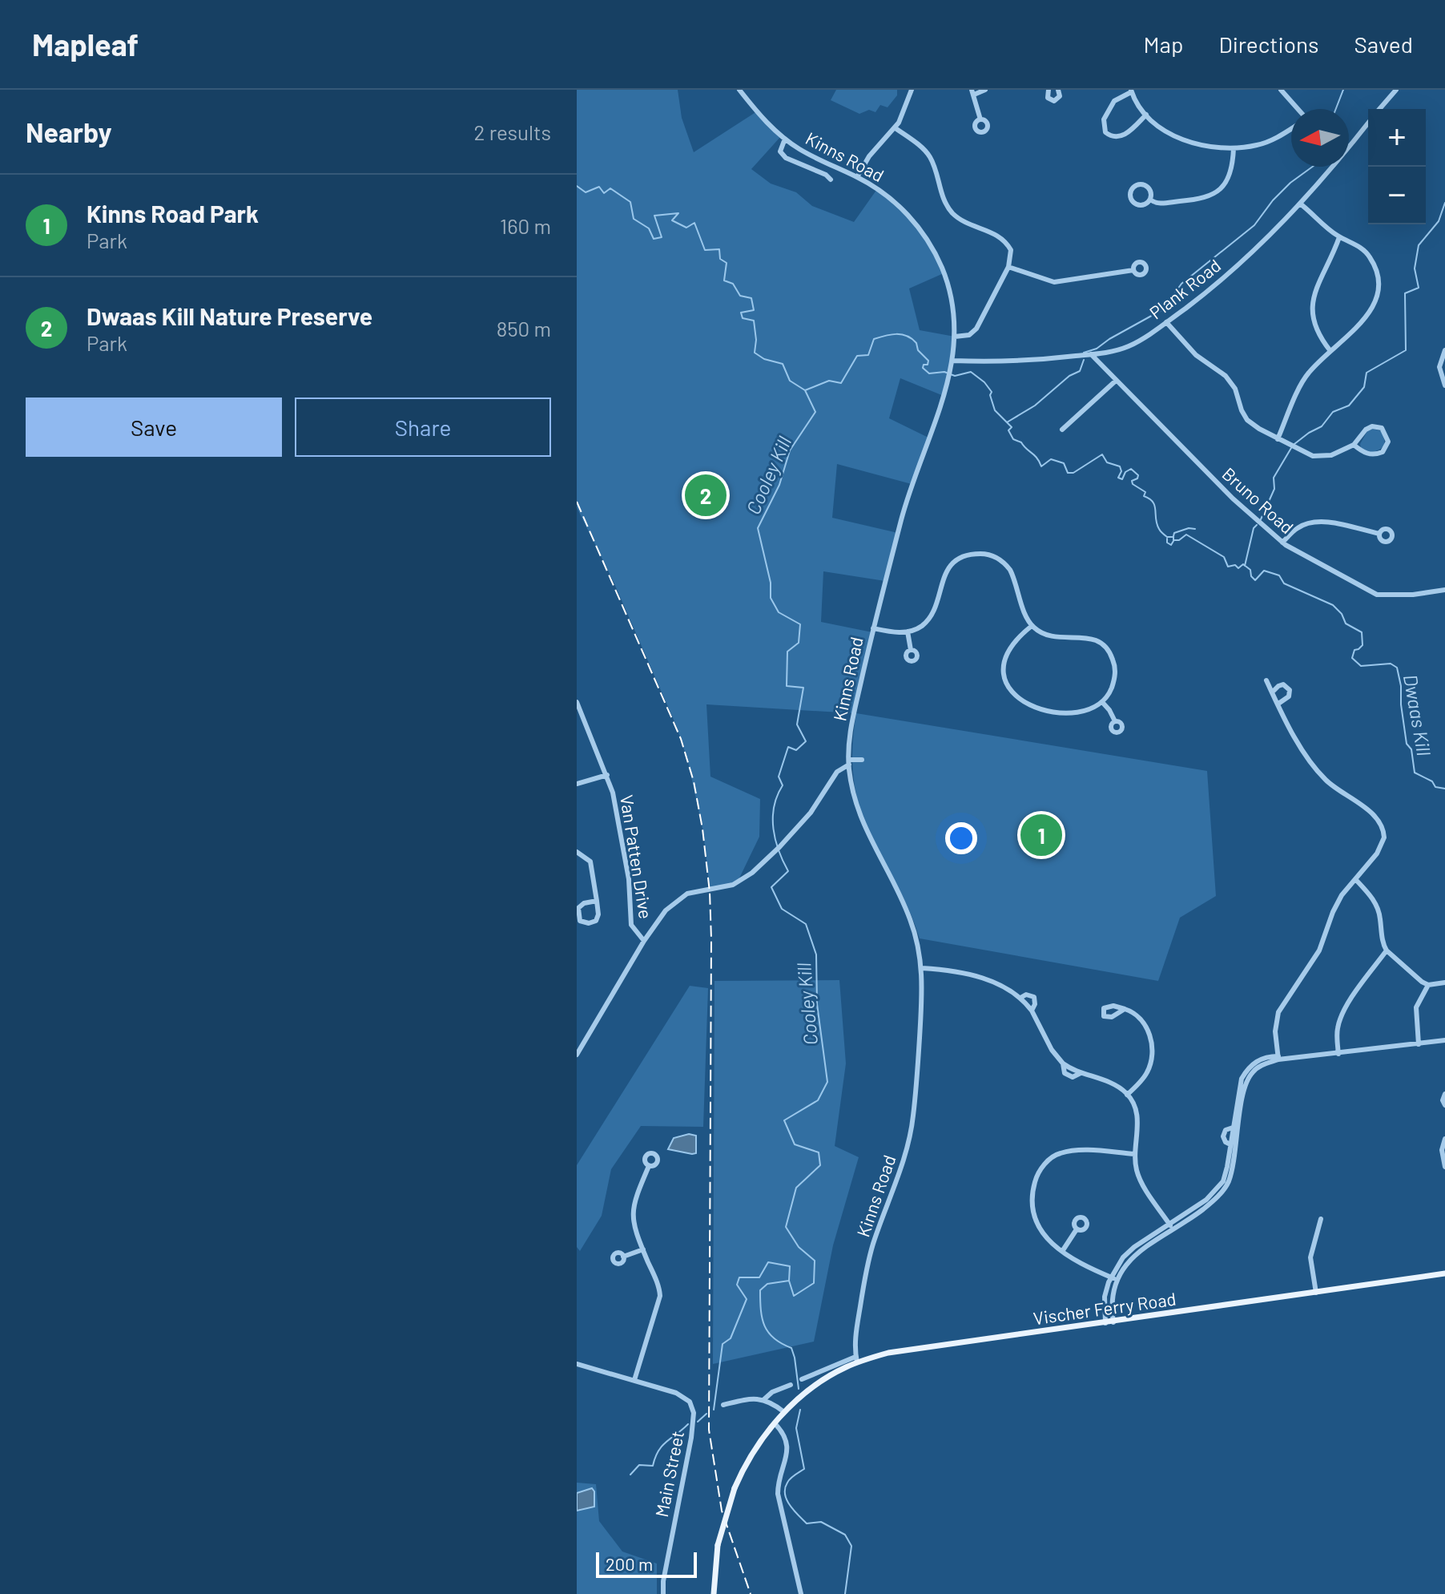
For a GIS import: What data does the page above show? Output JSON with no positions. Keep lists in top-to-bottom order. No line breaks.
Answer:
{"streets":{"main road":["Vischer Ferry Road"],"street":["Kinns Road","Plank Road","Bruno Road","Van Patten Drive","Main Street"]},"crossings":[["Kinns Road","Plank Road"],["Kinns Road","Vischer Ferry Road"],["Plank Road","Bruno Road"]],"water":["Cooley Kill","Dwaas Kill"],"scale_bar":"200 m","north":"left","page":{"header":"Mapleaf","nav":["Map","Directions","Saved"],"heading":["Nearby","2 results"],"map_buttons":["+","−"],"list":[{"mark":"1","name":"Kinns Road Park","note":"Park","value":"160 m"},{"mark":"2","name":"Dwaas Kill Nature Preserve","note":"Park","value":"850 m"}],"buttons":["Save","Share"],"pins":["2","1"],"scale":"200 m"}}
